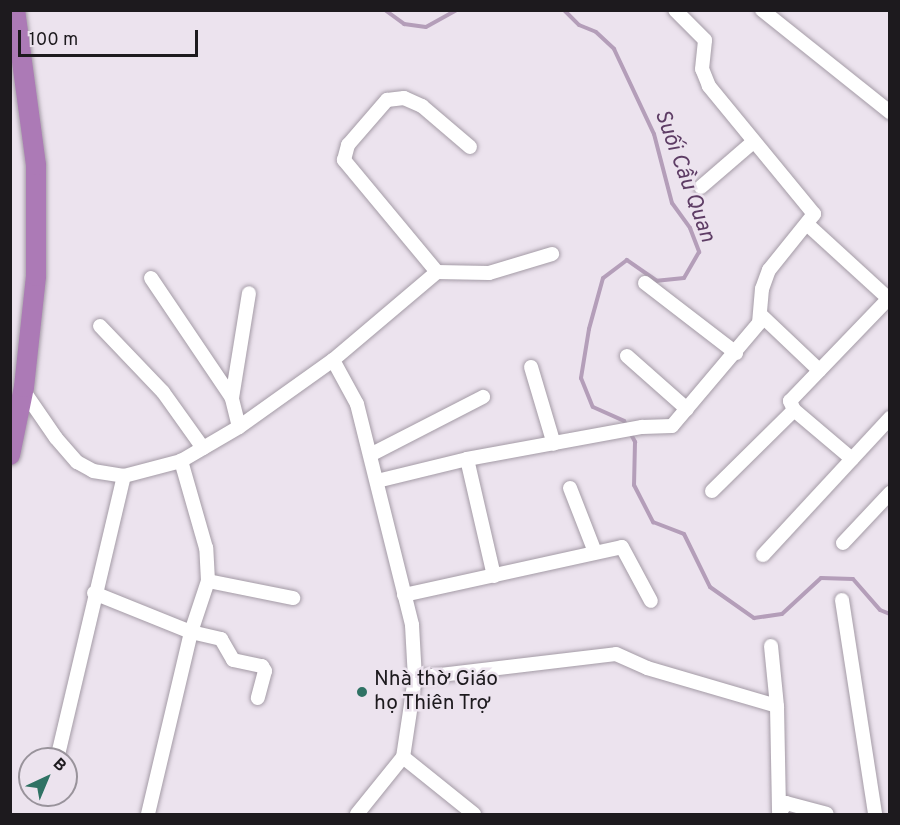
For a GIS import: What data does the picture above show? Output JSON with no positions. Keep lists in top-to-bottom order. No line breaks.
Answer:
{"water":["Suối Cầu Quan"],"places":["Nhà thờ Giáo họ Thiên Trợ"],"scale_bar":"100 m","north":"top right"}
